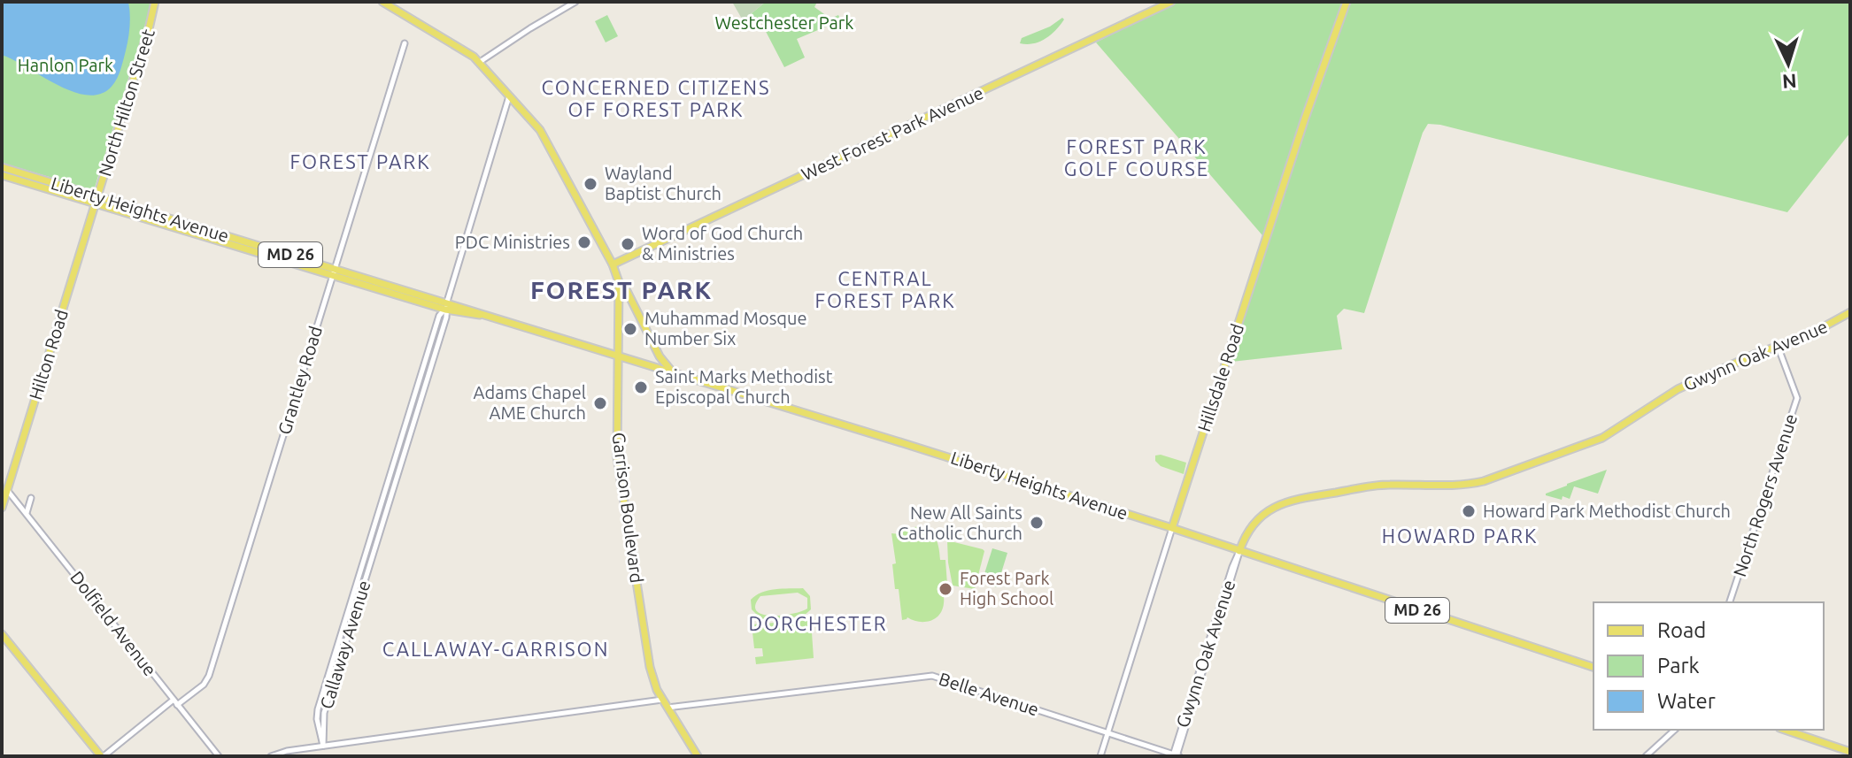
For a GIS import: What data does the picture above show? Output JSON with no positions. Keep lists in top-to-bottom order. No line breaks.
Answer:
{"streets":{"main road":["North Hilton Street","West Forest Park Avenue","Liberty Heights Avenue","MD 26","Hilton Road","Gwynn Oak Avenue","Hillsdale Road","Garrison Boulevard"],"street":["Grantley Road","North Rogers Avenue","Dolfield Avenue","Callaway Avenue","Belle Avenue"]},"crossings":[["North Hilton Street","Liberty Heights Avenue"],["North Hilton Street","Hilton Road"],["West Forest Park Avenue","Garrison Boulevard"],["Liberty Heights Avenue","Hilton Road"],["Liberty Heights Avenue","Gwynn Oak Avenue"],["Liberty Heights Avenue","Hillsdale Road"],["Liberty Heights Avenue","Grantley Road"],["Liberty Heights Avenue","Garrison Boulevard"],["Liberty Heights Avenue","Callaway Avenue"],["Hilton Road","Dolfield Avenue"],["Gwynn Oak Avenue","North Rogers Avenue"],["Gwynn Oak Avenue","Belle Avenue"],["Hillsdale Road","Belle Avenue"],["Grantley Road","Dolfield Avenue"],["Garrison Boulevard","Callaway Avenue"],["Garrison Boulevard","Belle Avenue"]],"districts":["CONCERNED CITIZENS OF FOREST PARK","FOREST PARK GOLF COURSE","FOREST PARK","CENTRAL FOREST PARK","FOREST PARK","HOWARD PARK","DORCHESTER","CALLAWAY-GARRISON"],"parks":["Westchester Park","Hanlon Park"],"places":["Wayland Baptist Church","PDC Ministries","Word of God Church & Ministries","Muhammad Mosque Number Six","Saint Marks Methodist Episcopal Church","Adams Chapel AME Church","Howard Park Methodist Church","New All Saints Catholic Church","Forest Park High School"],"legend":["Road","Park","Water"],"north":"bottom"}
